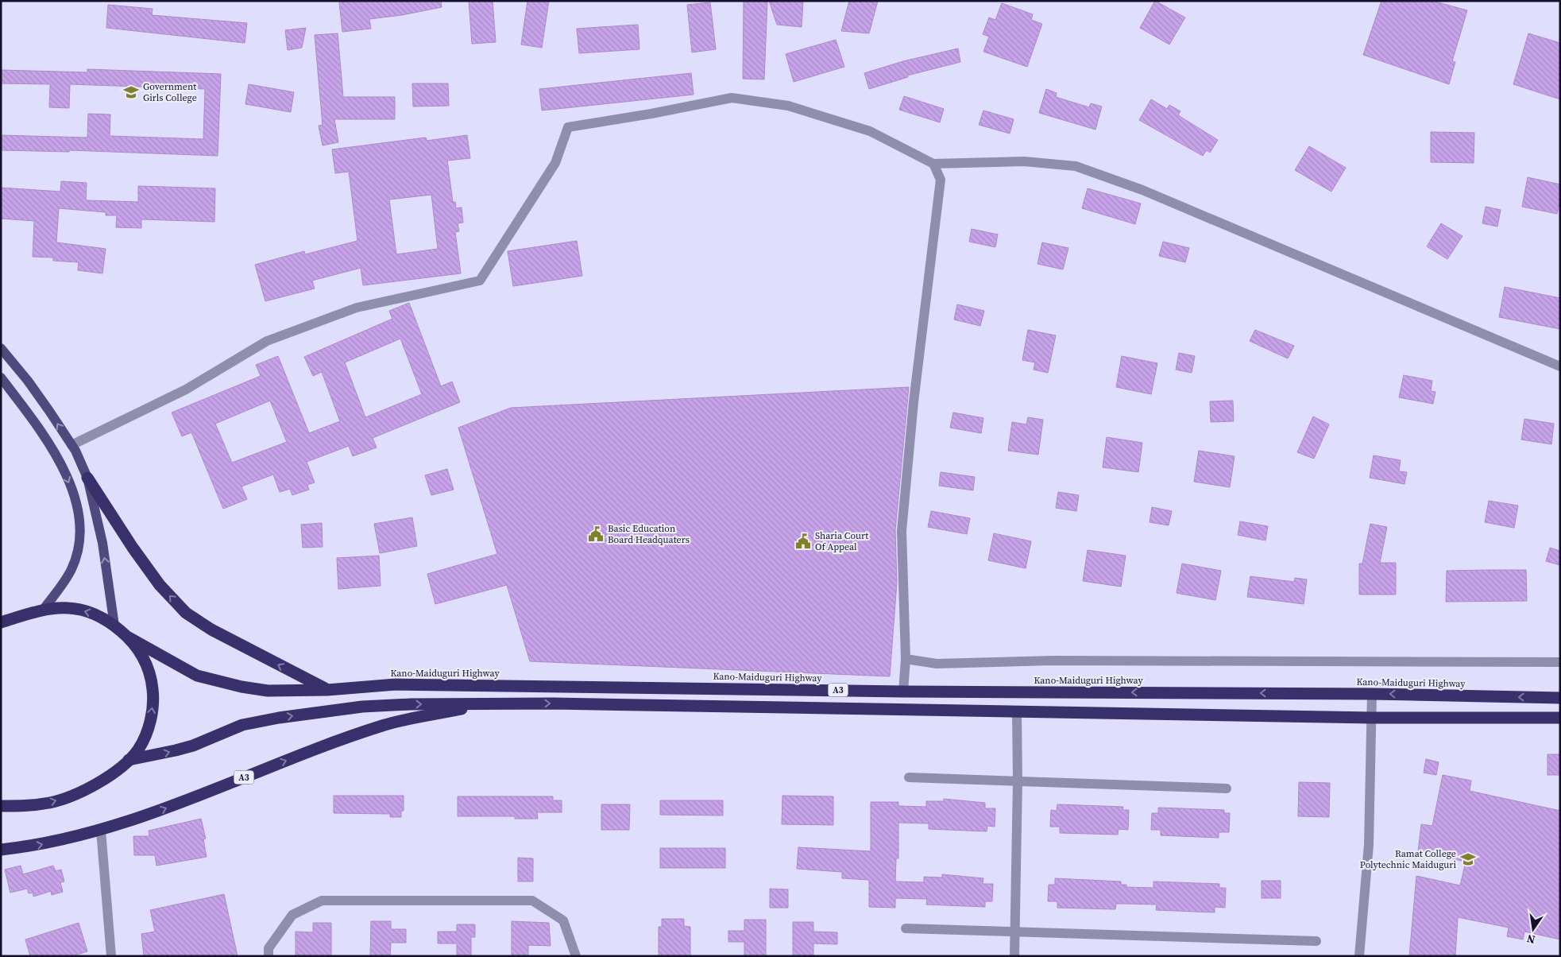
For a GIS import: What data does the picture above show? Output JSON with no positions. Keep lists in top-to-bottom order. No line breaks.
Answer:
{"streets":{"highway":["Kano-Maiduguri Highway","A3"]},"crossings":[["Kano-Maiduguri Highway","A3"]],"places":{"school or university":["Government Girls College","Ramat College Polytechnic Maiduguri"],"public building":["Basic Education Board Headquaters","Sharia Court Of Appeal"]},"north":"bottom"}
